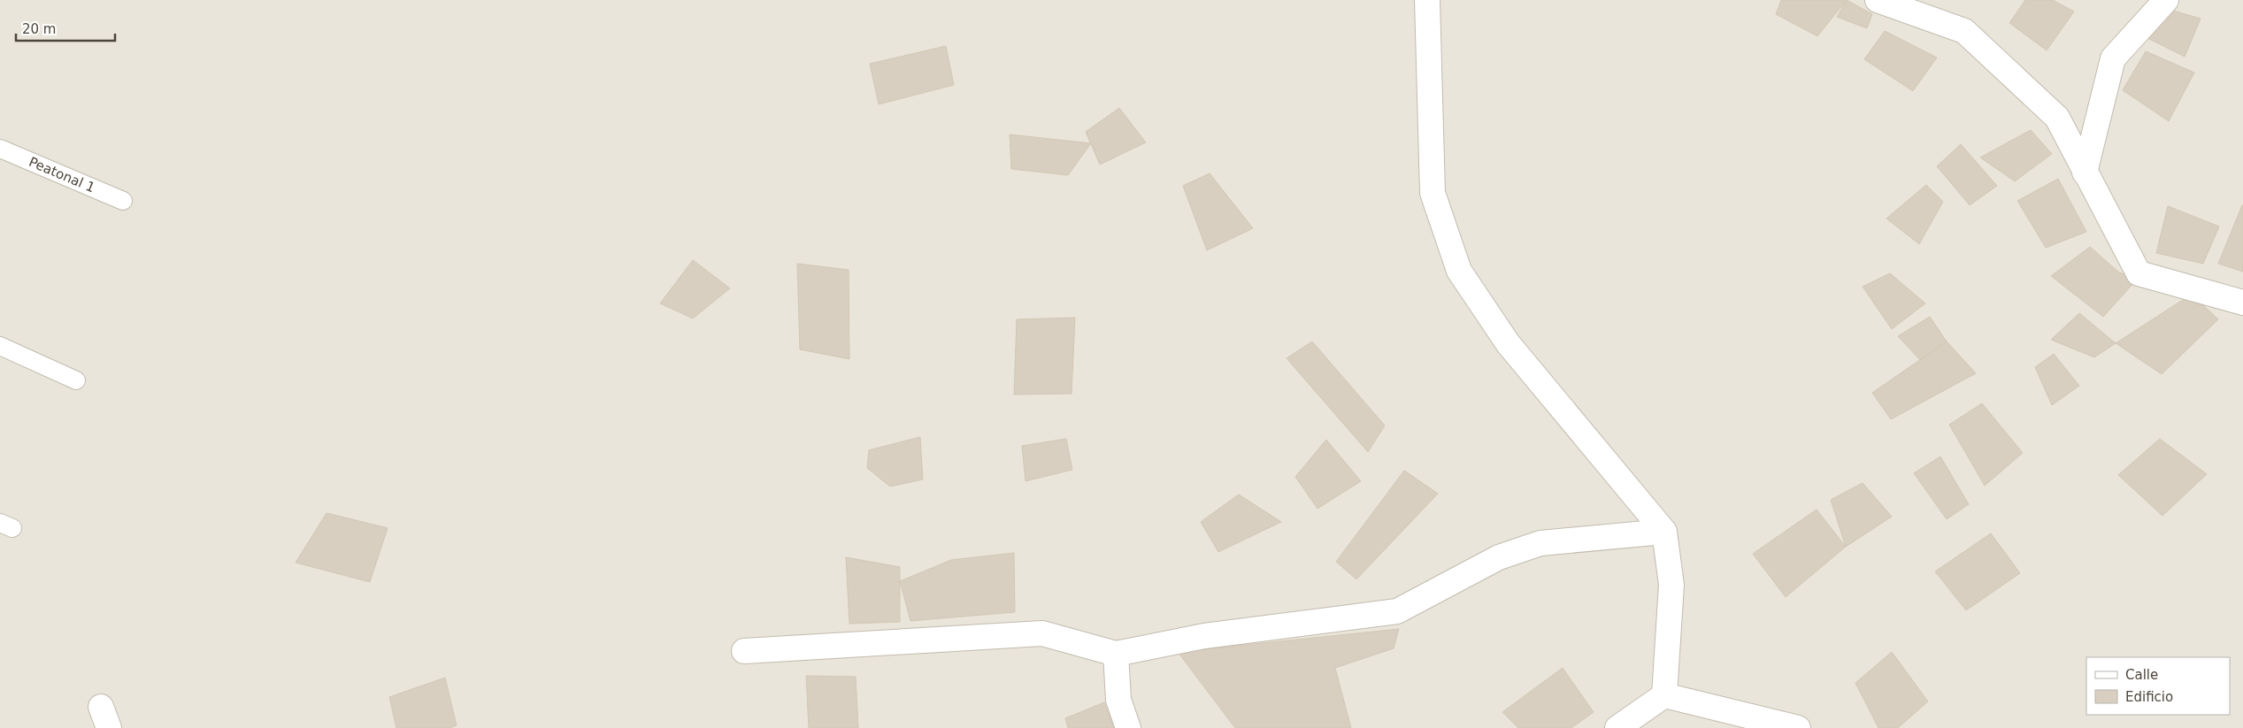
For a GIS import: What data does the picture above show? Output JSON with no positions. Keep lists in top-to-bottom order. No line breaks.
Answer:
{"streets":{"lane":["Peatonal 1"]},"legend":["Calle","Edificio"],"scale_bar":"20 m"}
